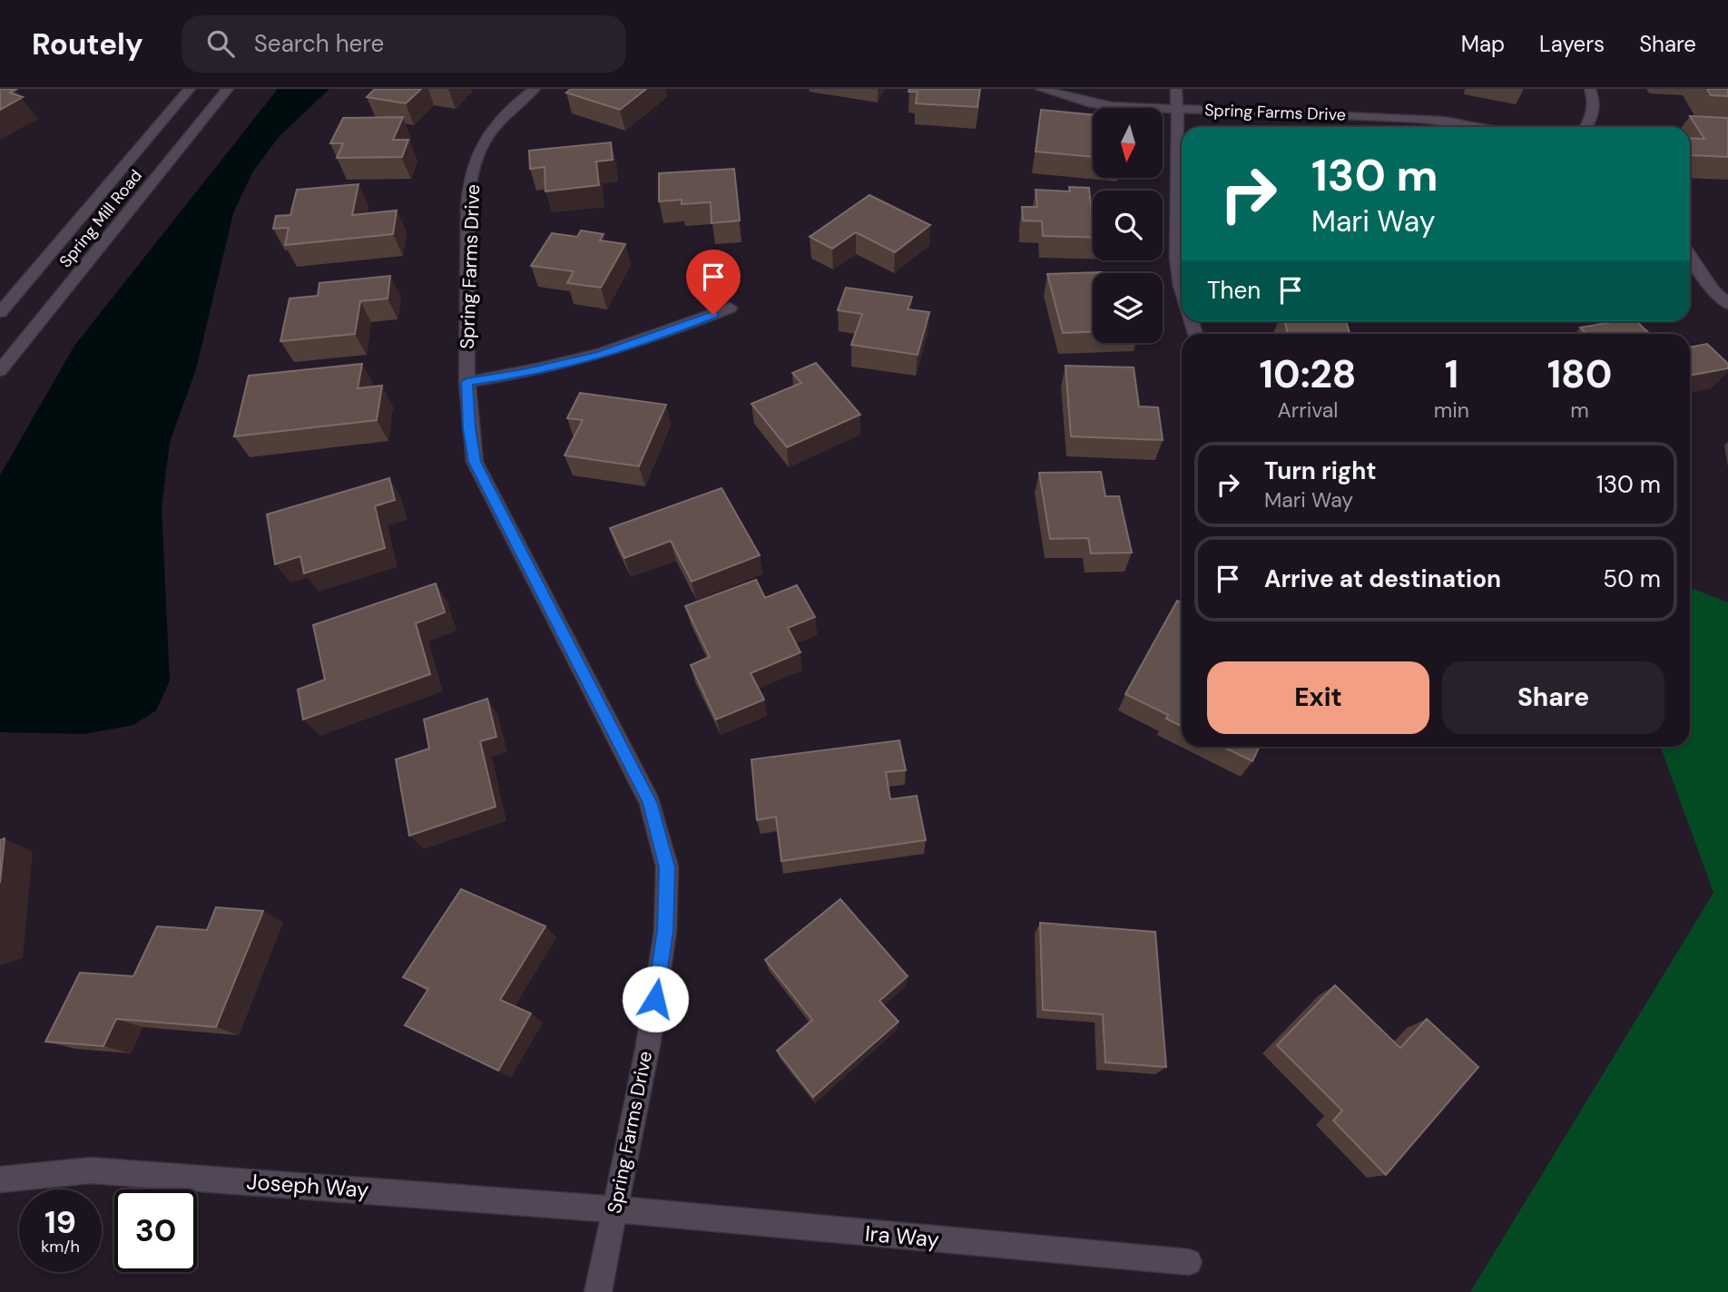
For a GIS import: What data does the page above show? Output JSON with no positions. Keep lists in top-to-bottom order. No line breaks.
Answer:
{"streets":{"street":["Spring Farms Drive","Spring Mill Road","Joseph Way","Ira Way"]},"crossings":[["Spring Farms Drive","Joseph Way"],["Spring Farms Drive","Ira Way"],["Joseph Way","Ira Way"]],"north":"bottom","page":{"header":"Routely","search":"Search here","nav":["Map","Layers","Share"],"turn":["130 m","Mari Way"],"then":"Then","eta":["10:28","Arrival","1","min","180","m"],"list":[{"name":"Turn right","note":"Mari Way","value":"130 m"},{"name":"Arrive at destination","value":"50 m"}],"buttons":["Exit","Share"],"speed":"19 km/h","limit":"30"}}
